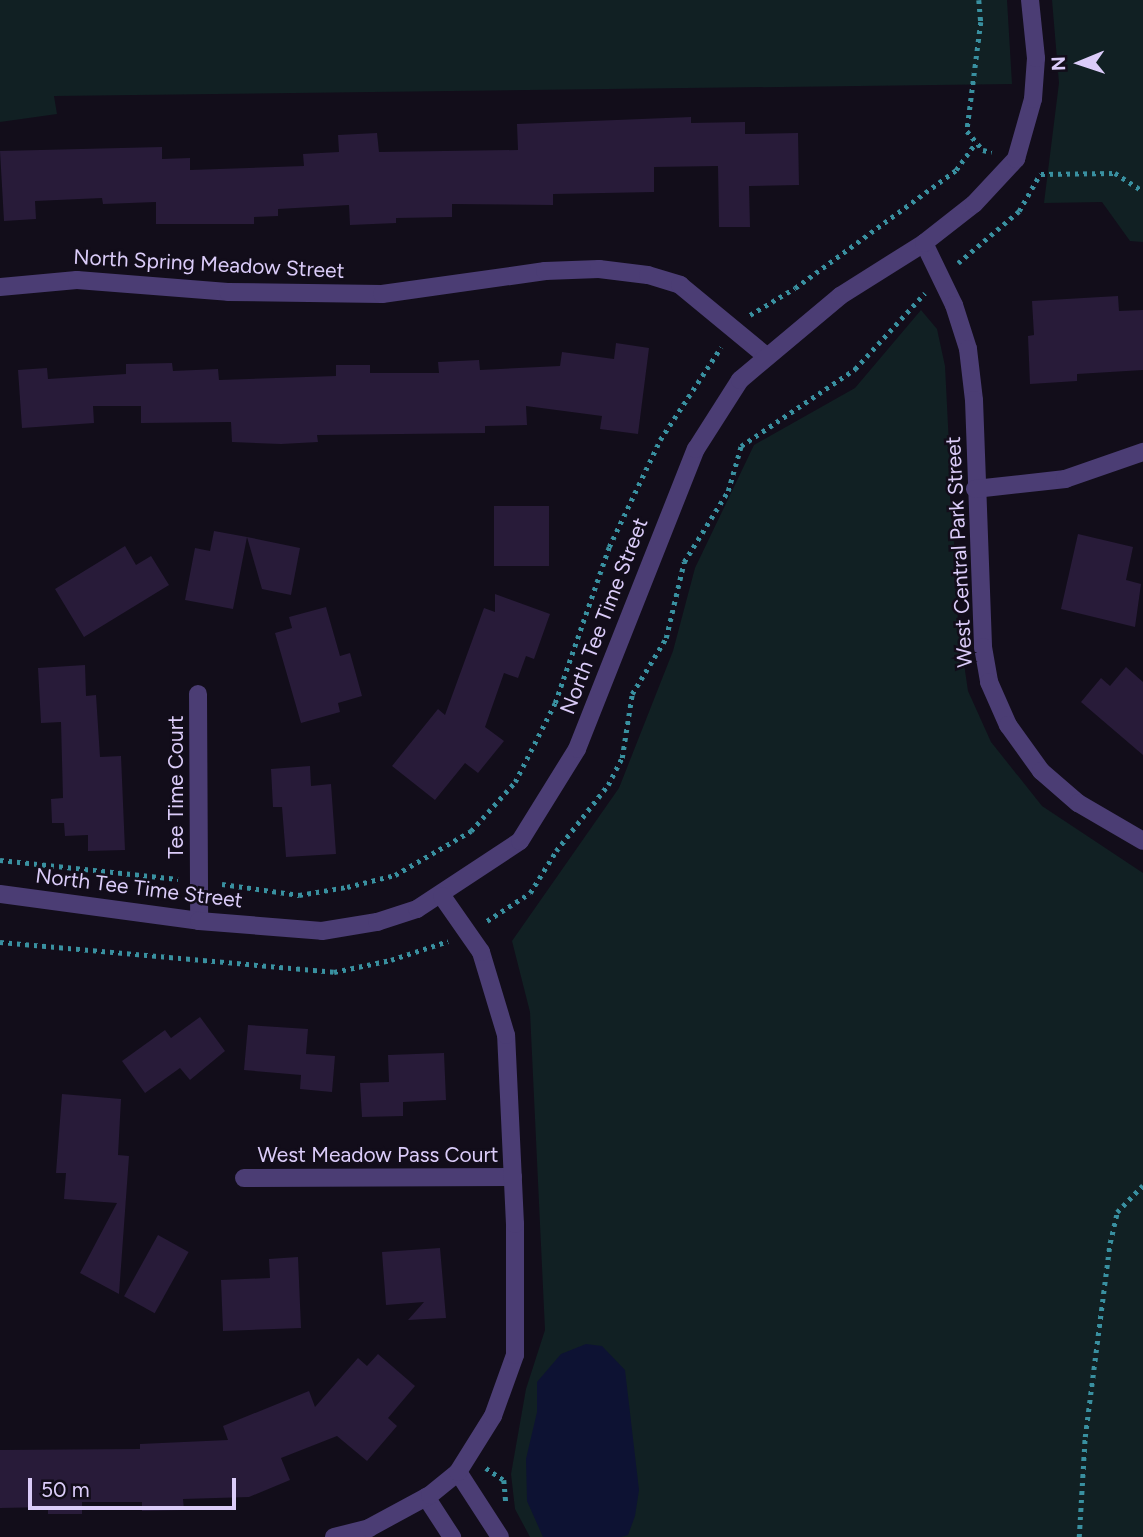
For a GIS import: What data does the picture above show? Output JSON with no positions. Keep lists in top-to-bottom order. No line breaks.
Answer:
{"streets":{"street":["North Spring Meadow Street","West Central Park Street","North Tee Time Street","Tee Time Court","West Meadow Pass Court"]},"crossings":[["North Spring Meadow Street","North Tee Time Street"],["West Central Park Street","North Tee Time Street"],["North Tee Time Street","Tee Time Court"]],"scale_bar":"50 m","north":"left"}
